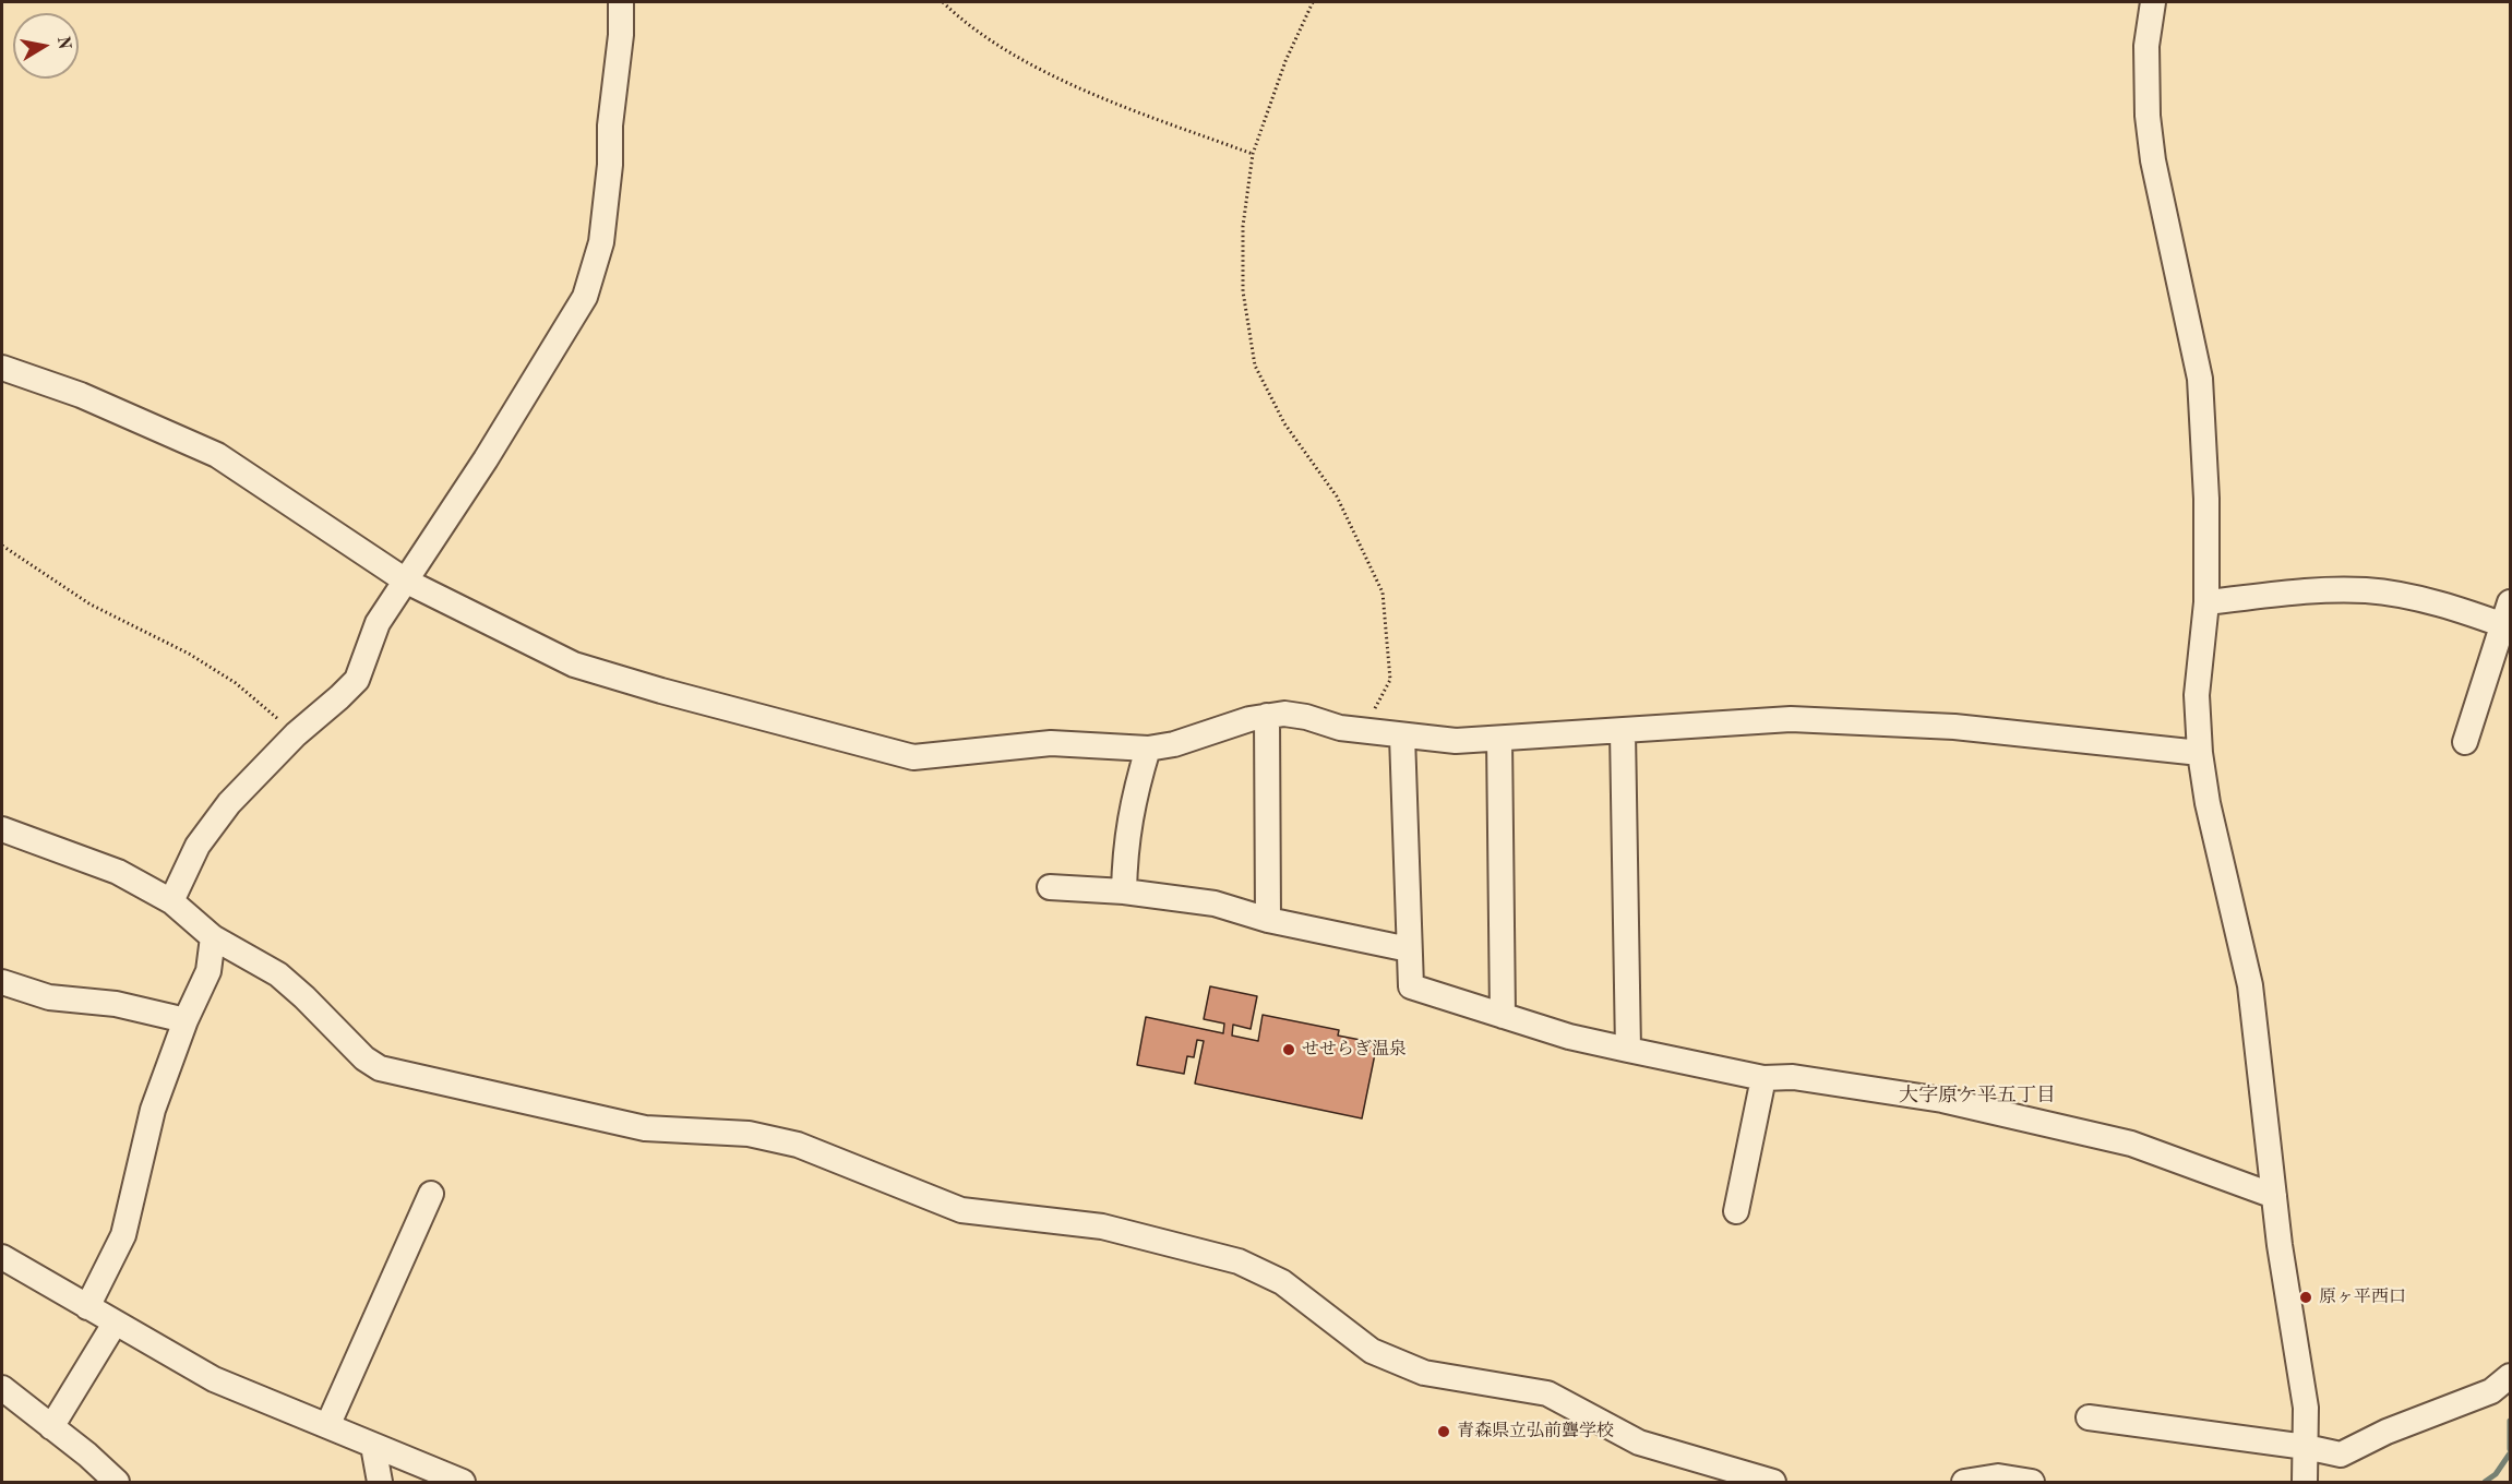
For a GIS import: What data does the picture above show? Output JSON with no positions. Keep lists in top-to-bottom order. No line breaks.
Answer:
{"districts":["大字原ケ平五丁目"],"places":["せせらぎ温泉","原ヶ平西口","青森県立弘前聾学校"],"north":"right"}
